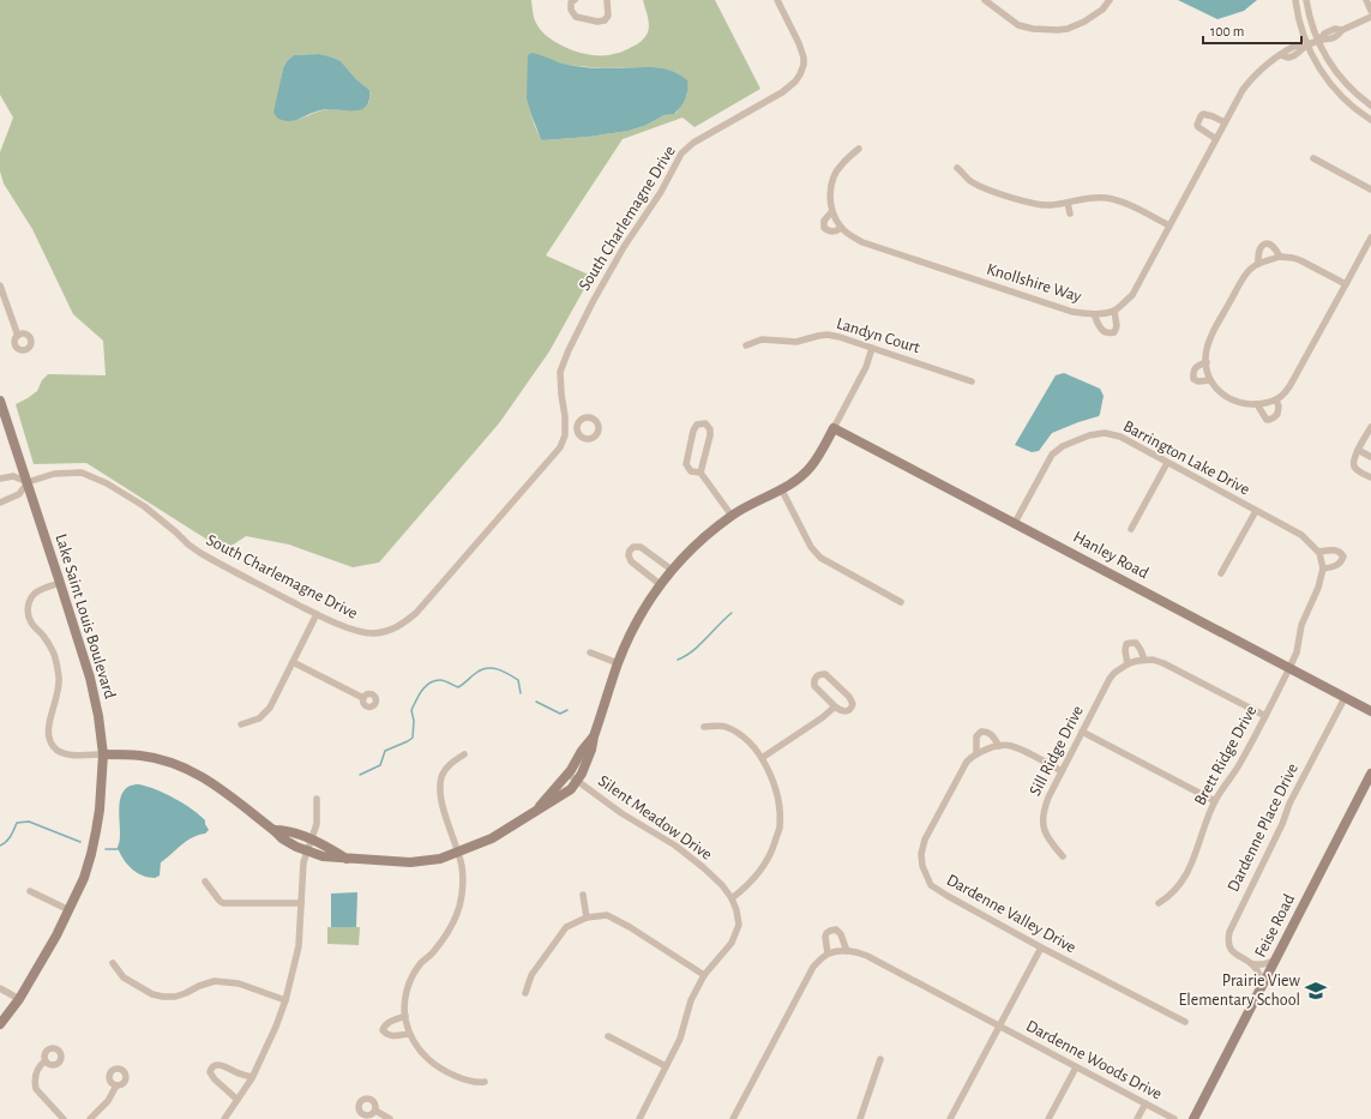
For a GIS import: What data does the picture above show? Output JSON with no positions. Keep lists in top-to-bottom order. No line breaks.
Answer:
{"streets":{"street":["South Charlemagne Drive","Knollshire Way","Landyn Court","Barrington Lake Drive","Hanley Road","Lake Saint Louis Boulevard","Sill Ridge Drive","Brett Ridge Drive","Silent Meadow Drive","Dardenne Place Drive","Dardenne Valley Drive","Feise Road","Dardenne Woods Drive"]},"crossings":[["South Charlemagne Drive","Lake Saint Louis Boulevard"],["Barrington Lake Drive","Hanley Road"],["Hanley Road","Brett Ridge Drive"],["Hanley Road","Dardenne Place Drive"],["Sill Ridge Drive","Brett Ridge Drive"],["Dardenne Valley Drive","Dardenne Woods Drive"]],"places":{"school or university":["Prairie View Elementary School"]},"scale_bar":"100 m"}
